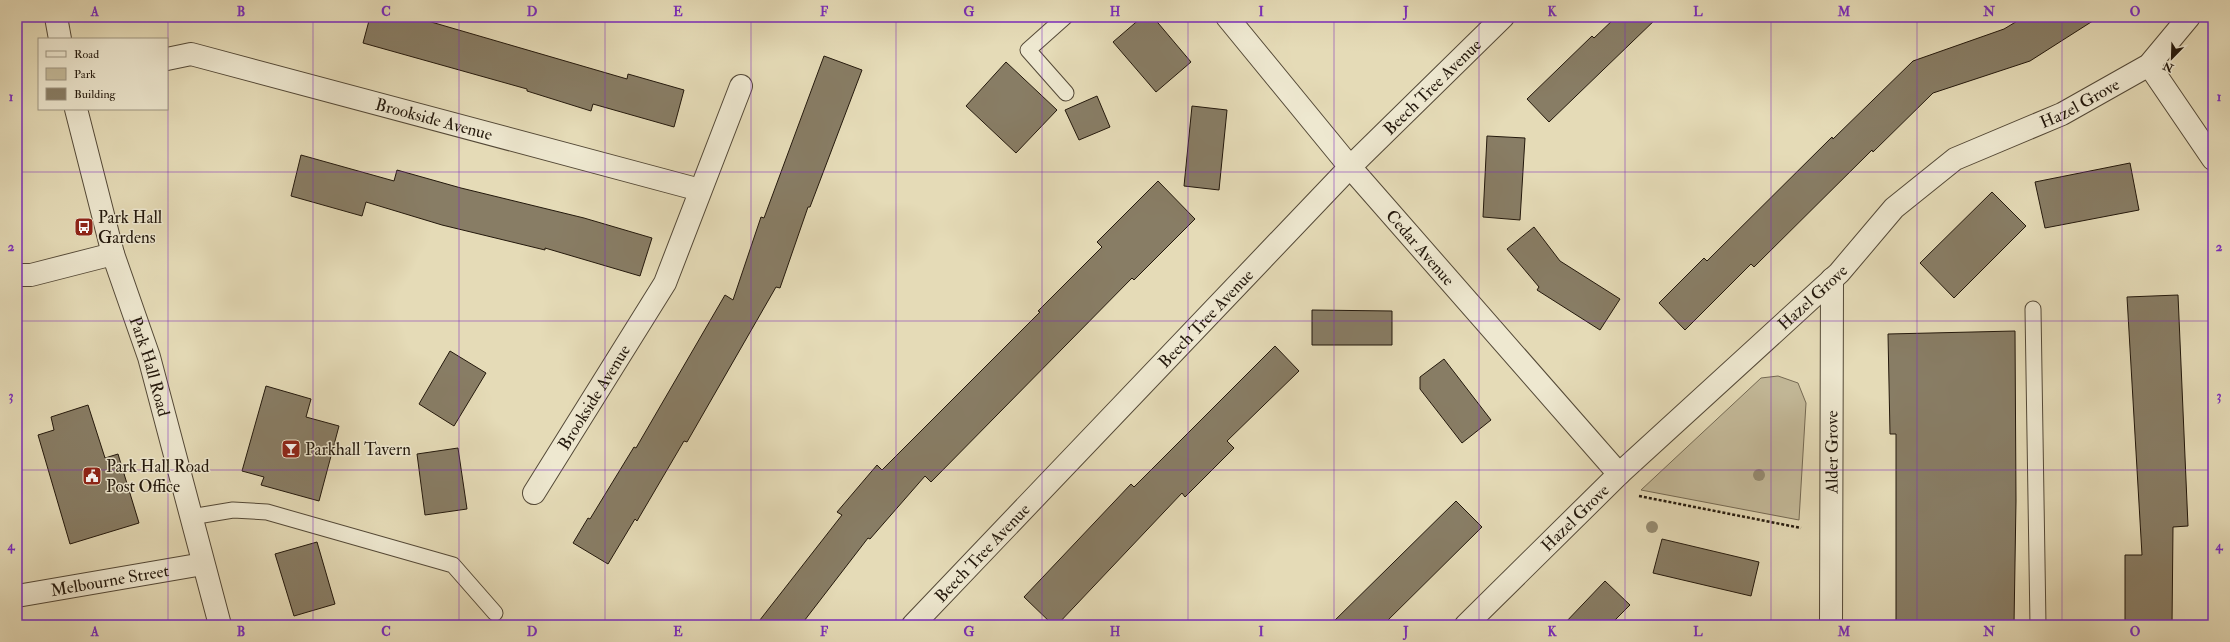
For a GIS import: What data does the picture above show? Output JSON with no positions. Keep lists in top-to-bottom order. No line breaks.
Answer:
{"streets":{"street":["Beech Tree Avenue","Hazel Grove","Brookside Avenue","Cedar Avenue","Park Hall Road","Alder Grove","Melbourne Street"]},"crossings":[["Beech Tree Avenue","Cedar Avenue"],["Hazel Grove","Cedar Avenue"],["Hazel Grove","Alder Grove"],["Park Hall Road","Melbourne Street"]],"places":{"bus stop":["Park Hall Gardens"],"bar":["Parkhall Tavern"],"public building":["Park Hall Road Post Office"]},"legend":["Road","Park","Building"],"north":"bottom left","grid":{"columns":["A","B","C","D","E","F","G","H","I","J","K","L","M","N","O"],"rows":["1","2","3","4"]}}
